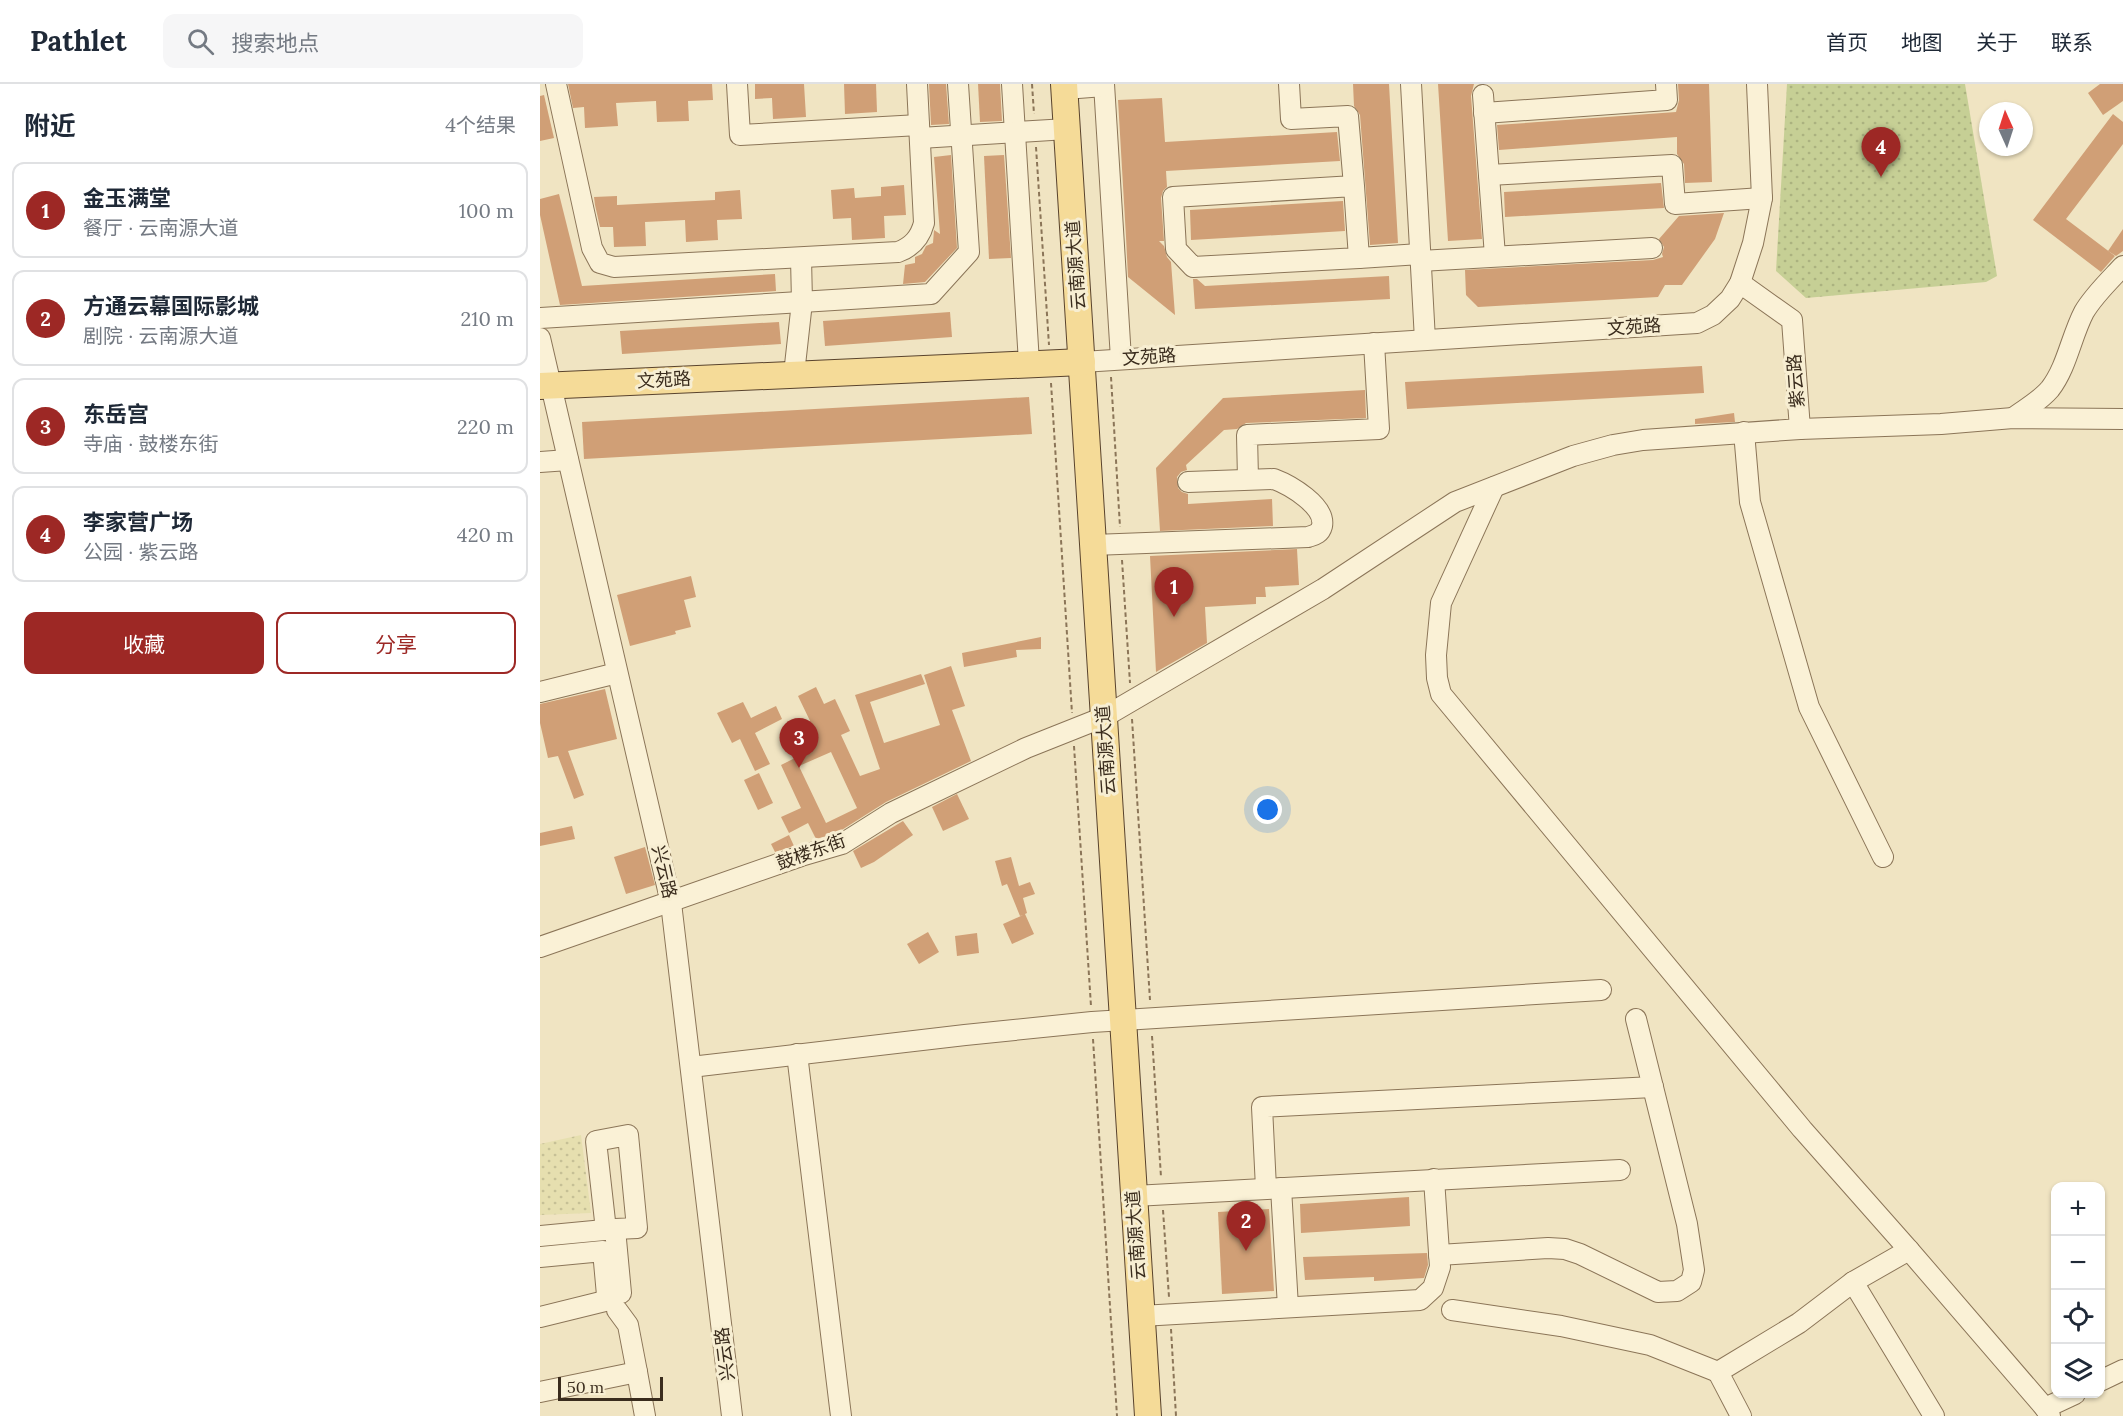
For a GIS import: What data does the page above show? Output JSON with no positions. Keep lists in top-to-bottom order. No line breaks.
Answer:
{"streets":{"main road":["云南源大道","文苑路"],"street":["紫云路","鼓楼东街","兴云路"]},"crossings":[["云南源大道","文苑路"],["云南源大道","鼓楼东街"],["文苑路","紫云路"],["文苑路","兴云路"],["紫云路","鼓楼东街"],["鼓楼东街","兴云路"]],"scale_bar":"50 m","north":"top","page":{"header":"Pathlet","search":"搜索地点","nav":["首页","地图","关于","联系"],"heading":["附近","4个结果"],"pins":["4","1","3","2"],"list":[{"mark":"1","name":"金玉满堂","note":"餐厅 · 云南源大道","value":"100 m"},{"mark":"2","name":"方通云幕国际影城","note":"剧院 · 云南源大道","value":"210 m"},{"mark":"3","name":"东岳宫","note":"寺庙 · 鼓楼东街","value":"220 m"},{"mark":"4","name":"李家营广场","note":"公园 · 紫云路","value":"420 m"}],"buttons":["收藏","分享"],"map_buttons":["+","−"],"scale":"50 m"}}
